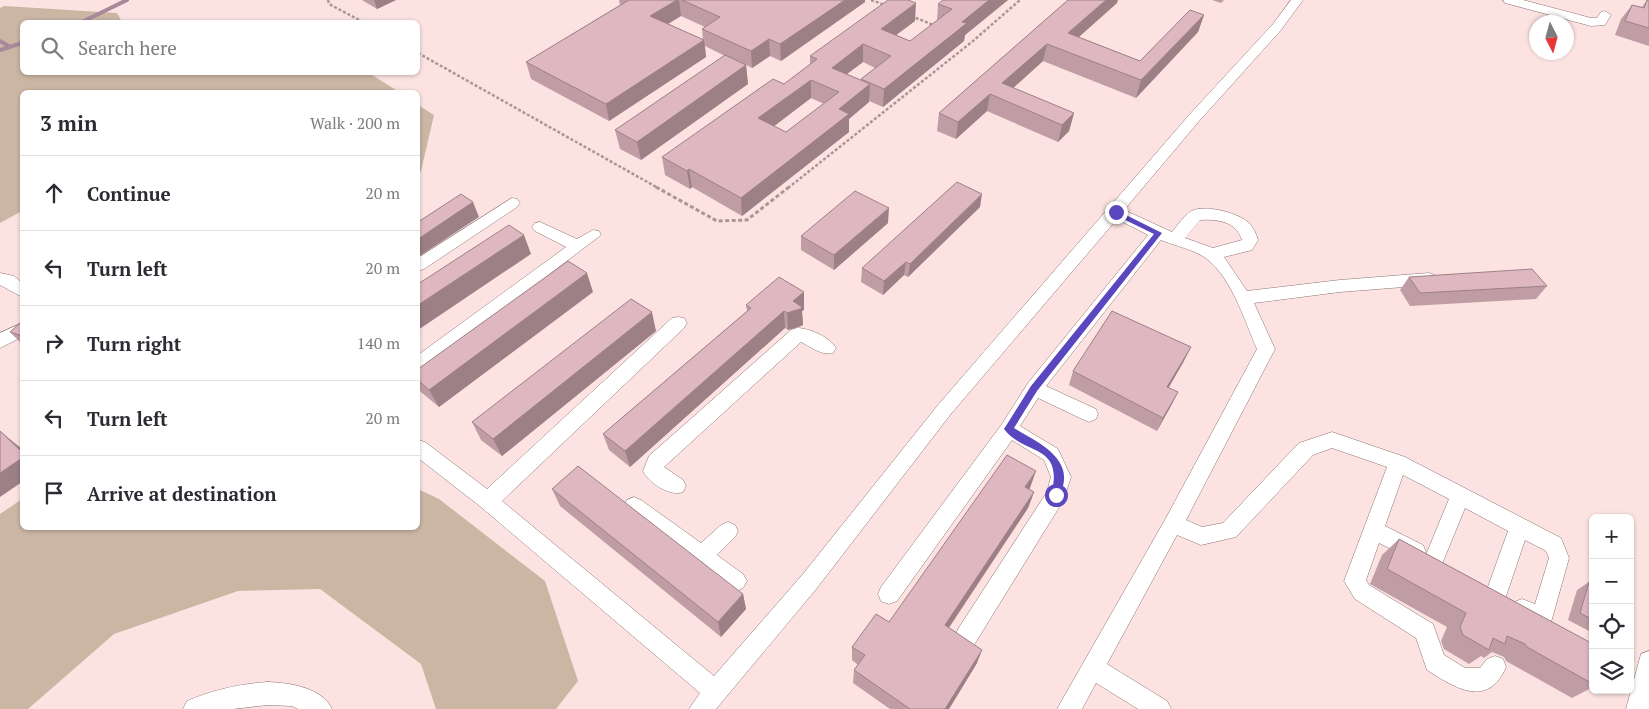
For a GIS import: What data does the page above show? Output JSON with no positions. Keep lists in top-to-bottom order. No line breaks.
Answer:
{"north":"bottom","page":{"search":"Search here","heading":["3 min","Walk · 200 m"],"list":[["Continue","20 m"],["Turn left","20 m"],["Turn right","140 m"],["Turn left","20 m"],"Arrive at destination"],"map_buttons":["+","−"]}}
